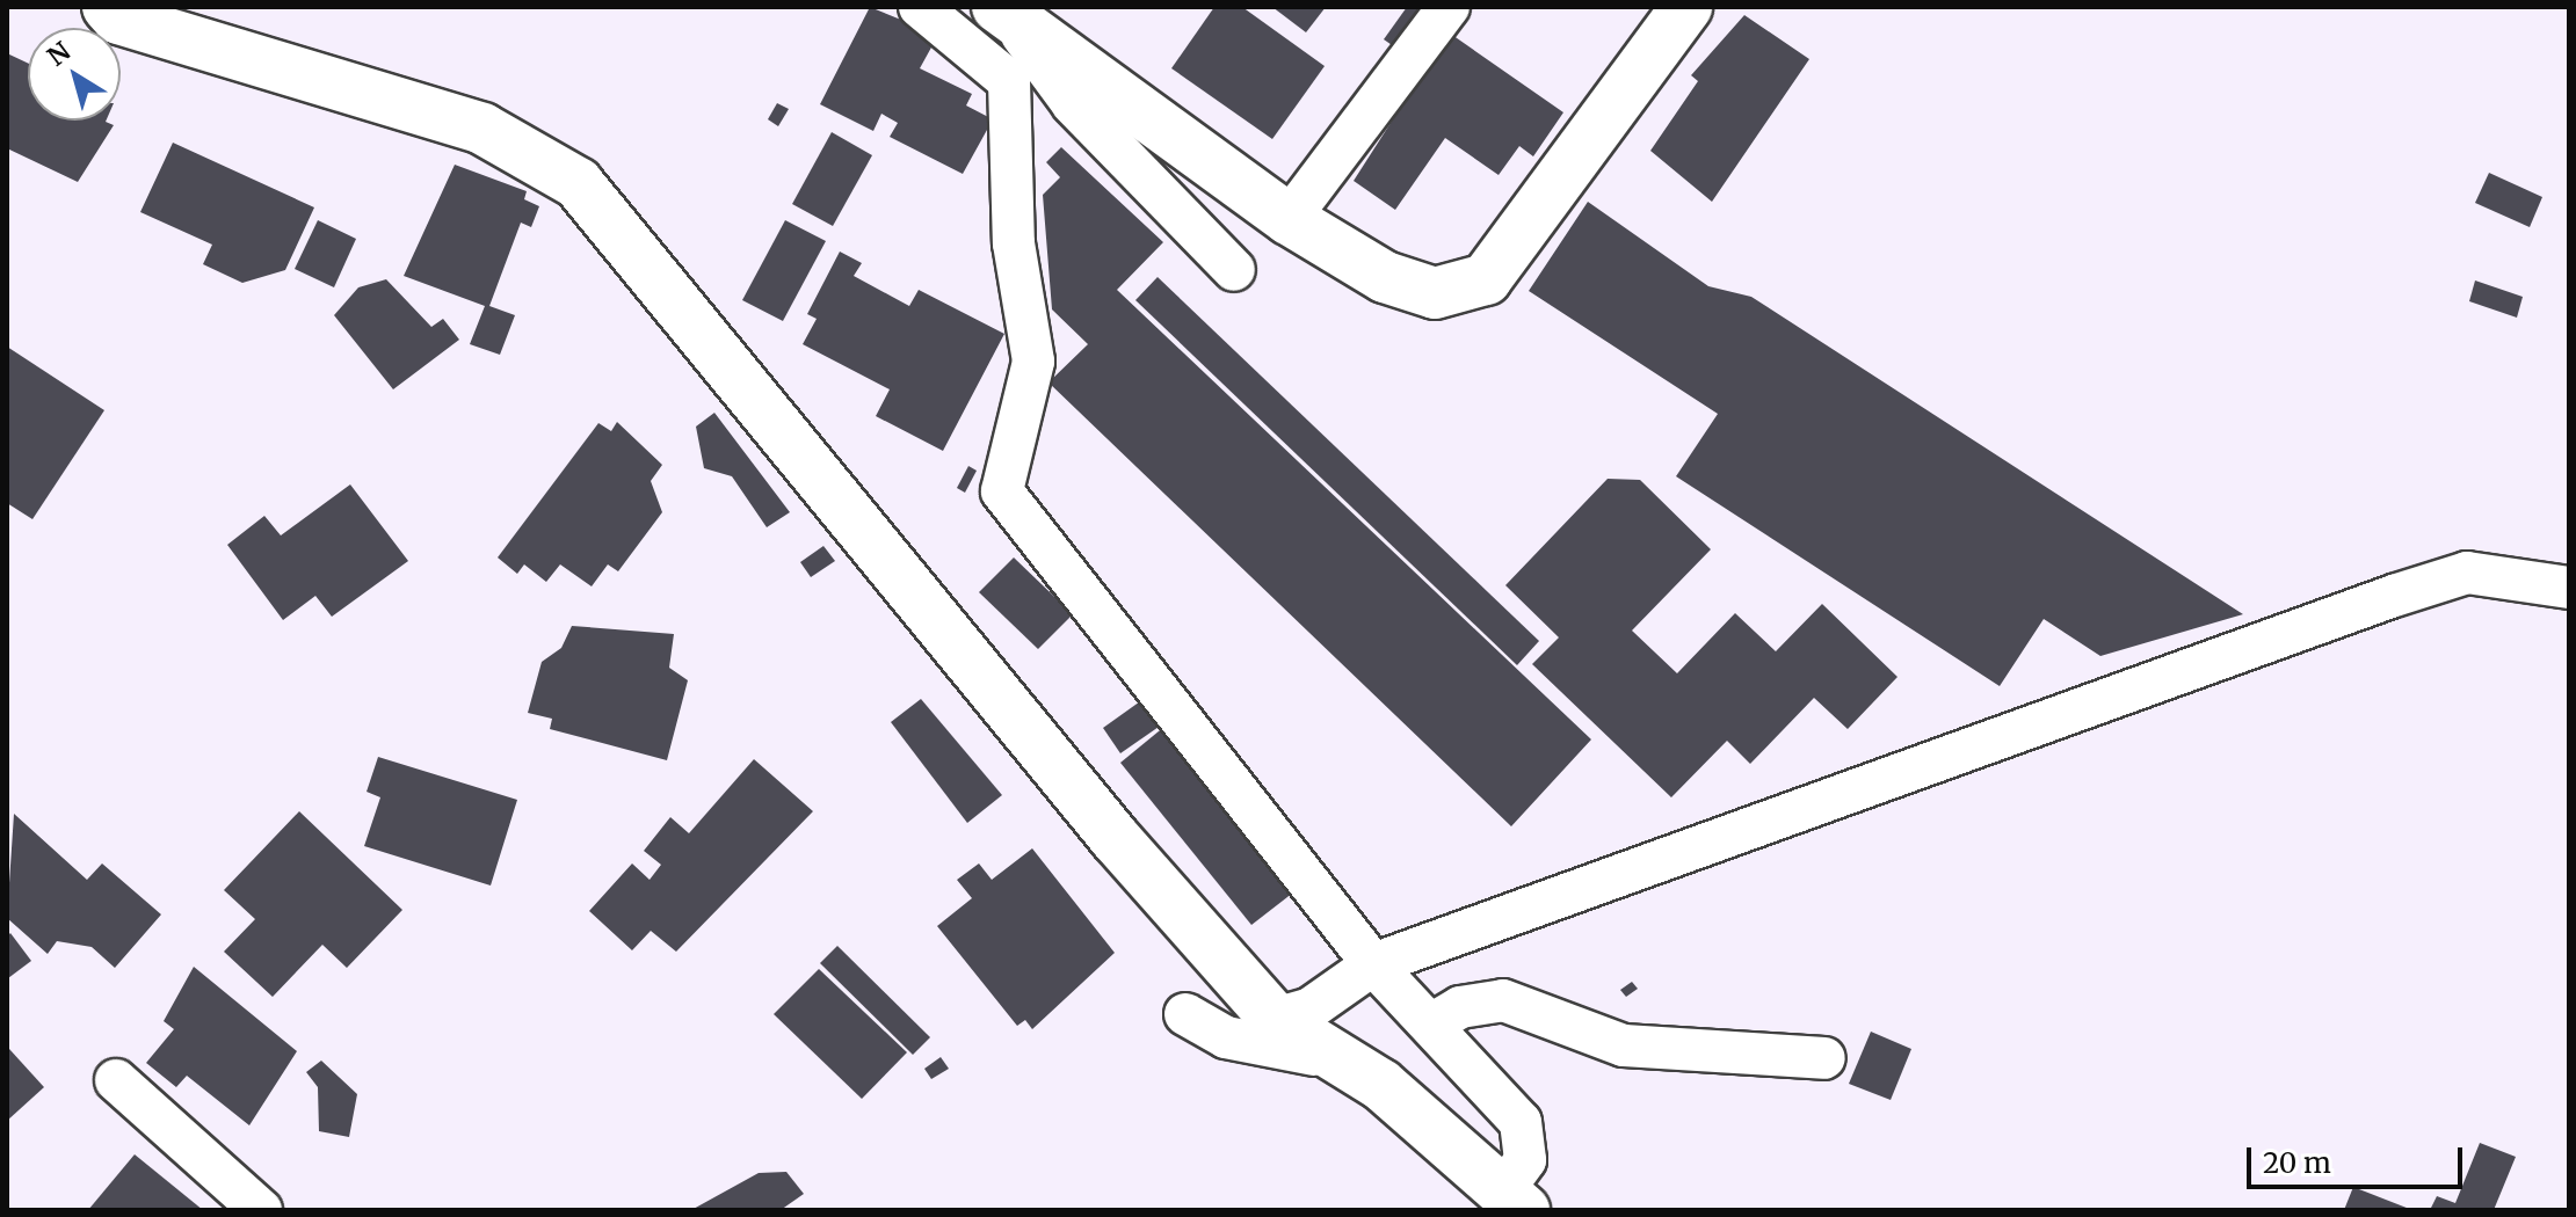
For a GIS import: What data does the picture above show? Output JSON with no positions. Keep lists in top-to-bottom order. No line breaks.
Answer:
{"scale_bar":"20 m","north":"top left"}
